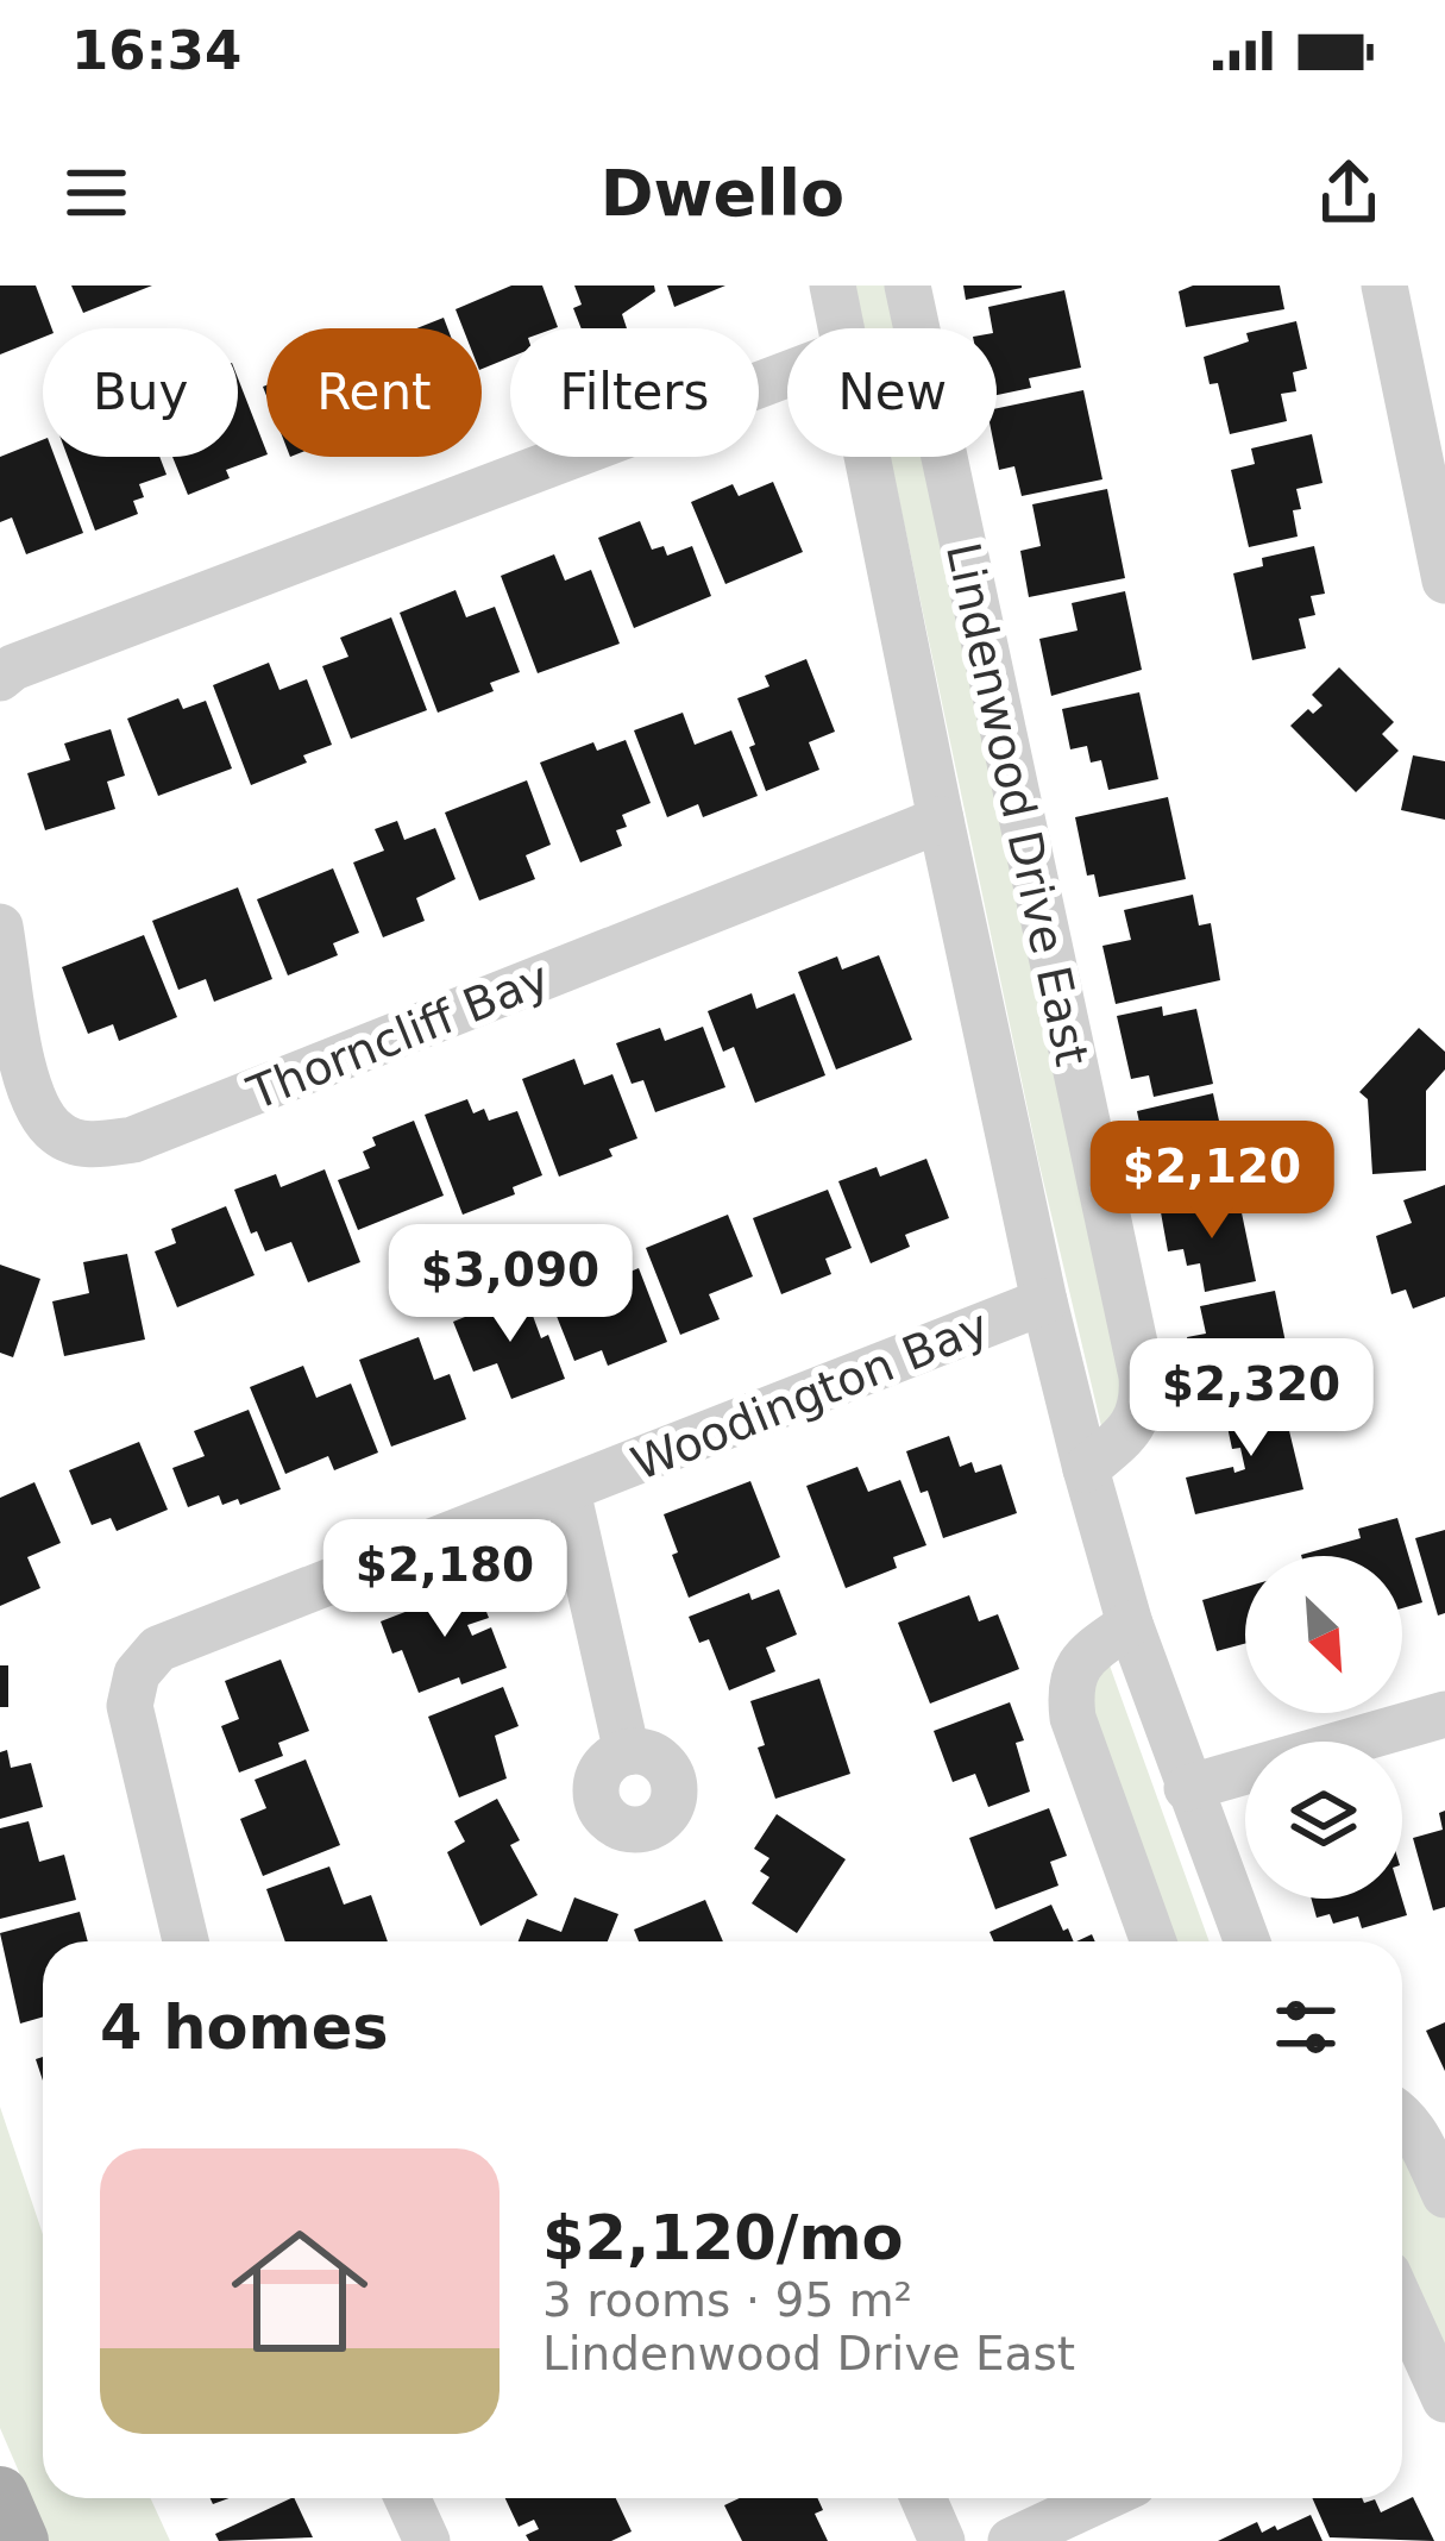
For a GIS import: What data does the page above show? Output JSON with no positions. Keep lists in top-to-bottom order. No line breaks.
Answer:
{"streets":{"street":["Lindenwood Drive East","Thorncliff Bay","Woodington Bay"]},"crossings":[["Lindenwood Drive East","Thorncliff Bay"],["Lindenwood Drive East","Woodington Bay"]],"north":"bottom right","page":{"status":"16:34","header":"Dwello","chip":["Buy","Rent","Filters","New"],"price":["$2,120","$3,090","$2,320","$2,180"],"heading":"4 homes","list":[{"name":"$2,120/mo","note":"3 rooms · 95 m² · Lindenwood Drive East"}]}}
